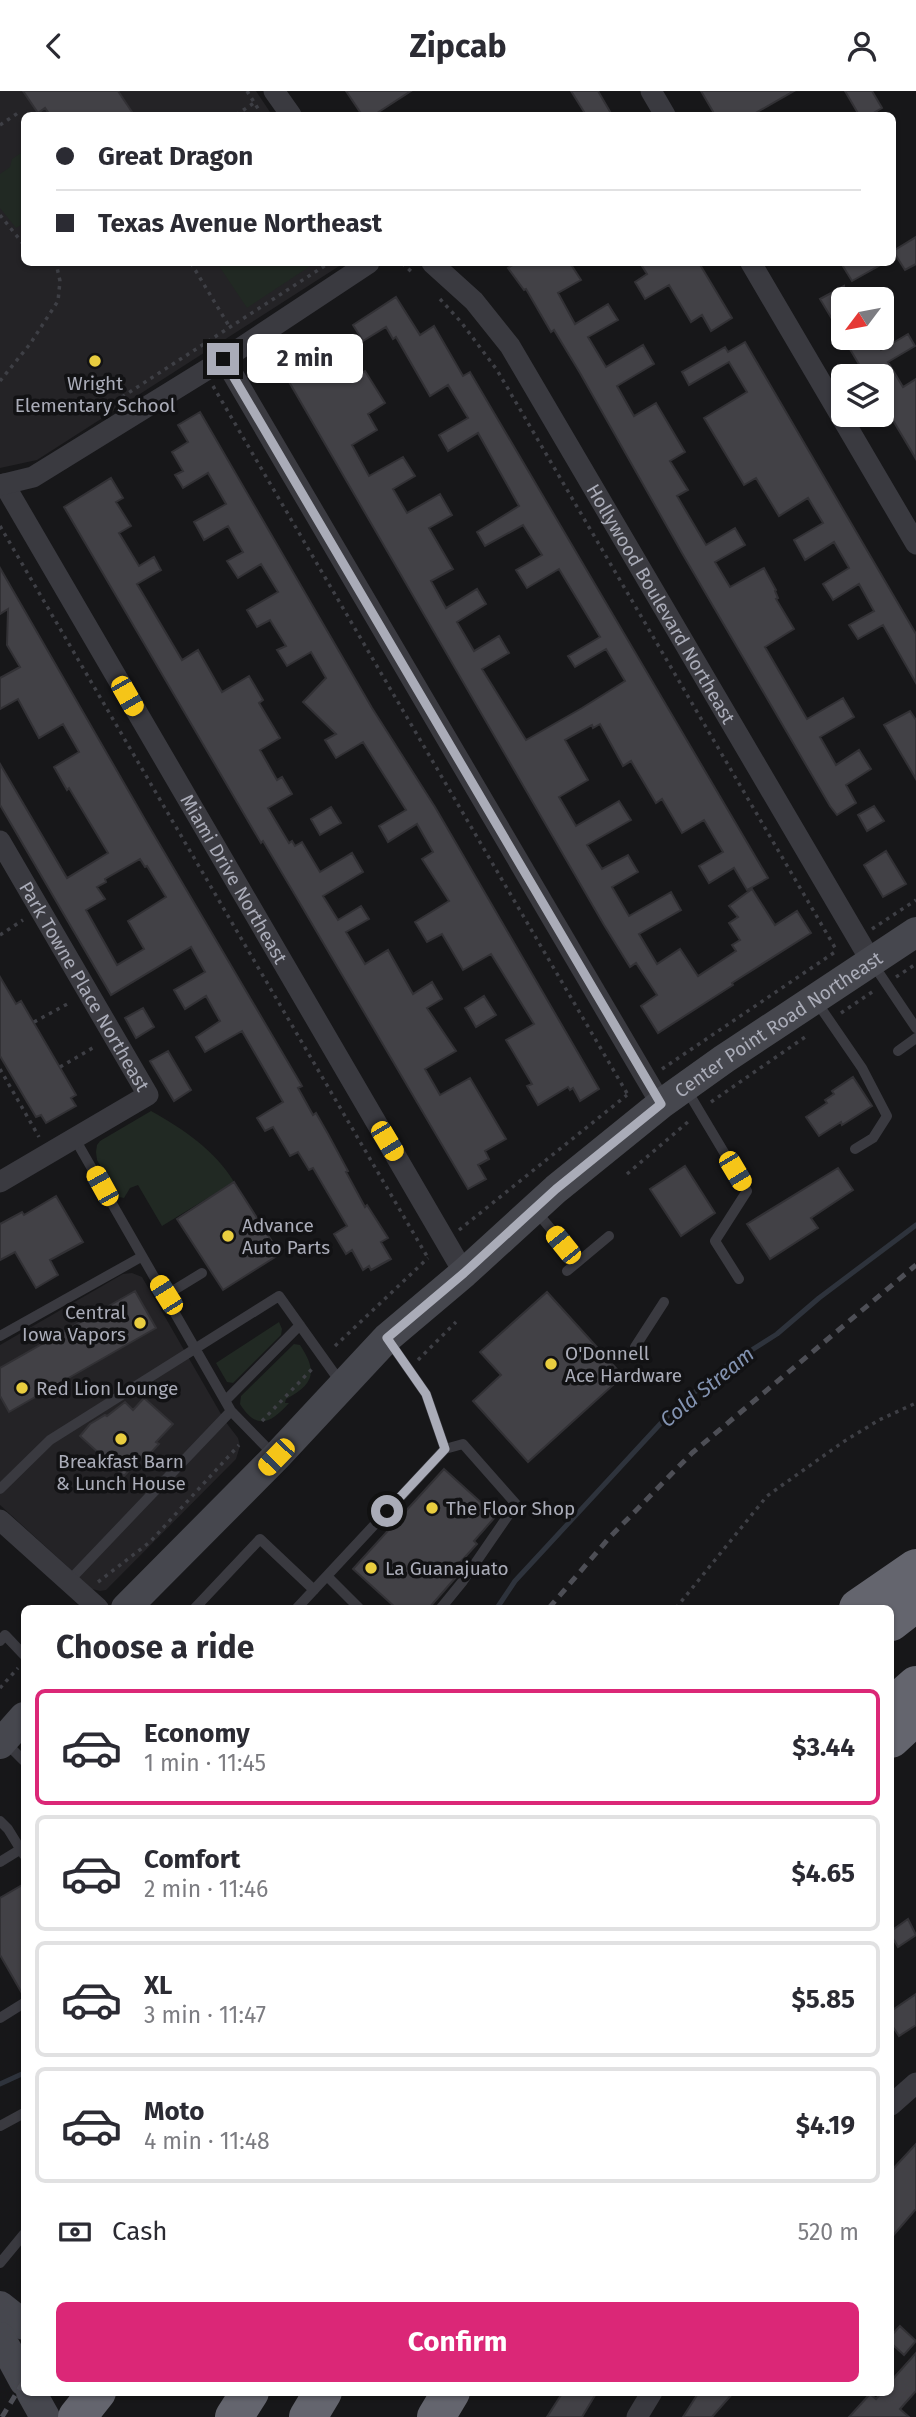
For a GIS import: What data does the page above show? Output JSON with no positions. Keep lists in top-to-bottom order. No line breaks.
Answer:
{"streets":{"main road":["Center Point Road Northeast"],"street":["Hollywood Boulevard Northeast","Miami Drive Northeast","Park Towne Place Northeast"]},"crossings":[["Hollywood Boulevard Northeast","Center Point Road Northeast"],["Miami Drive Northeast","Center Point Road Northeast"]],"water":["Cold Stream"],"places":["Wright Elementary School","Advance Auto Parts","Central Iowa Vapors","O'Donnell Ace Hardware","Red Lion Lounge","Breakfast Barn & Lunch House","The Floor Shop","La Guanajuato"],"north":"bottom left","page":{"header":"Zipcab","banner":["Great Dragon","Texas Avenue Northeast"],"bubble":"2 min","heading":"Choose a ride","list":[{"name":"Economy","note":"1 min · 11:45","value":"$3.44"},{"name":"Comfort","note":"2 min · 11:46","value":"$4.65"},{"name":"XL","note":"3 min · 11:47","value":"$5.85"},{"name":"Moto","note":"4 min · 11:48","value":"$4.19"}],"pay":["Cash","520 m"],"buttons":"Confirm"}}
